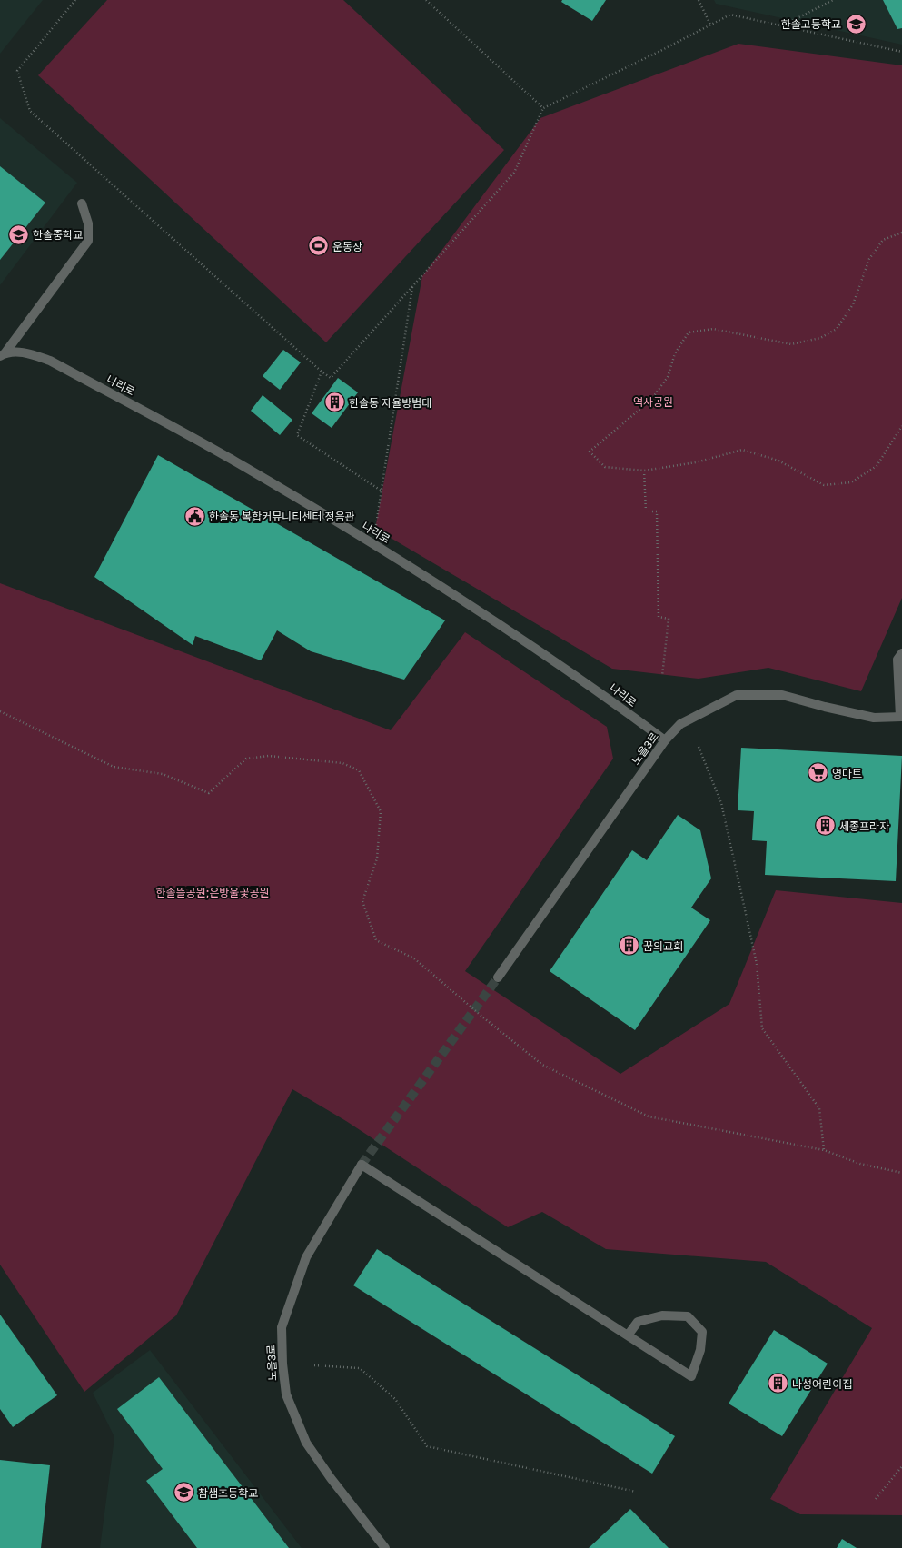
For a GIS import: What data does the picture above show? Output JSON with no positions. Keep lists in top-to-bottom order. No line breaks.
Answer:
{"streets":{"street":["나리로","노을3로"]},"crossings":[["나리로","노을3로"]],"parks":["역사공원","한솔뜰공원;은방울꽃공원"],"places":{"school or university":["한솔고등학교","한솔중학교","참샘초등학교"],"sports":["운동장"],"building":["한솔동 자율방범대","세종프라자","꿈의교회","나성어린이집"],"public building":["한솔동 복합커뮤니티센터 정음관"],"supermarket":["영마트"]}}
